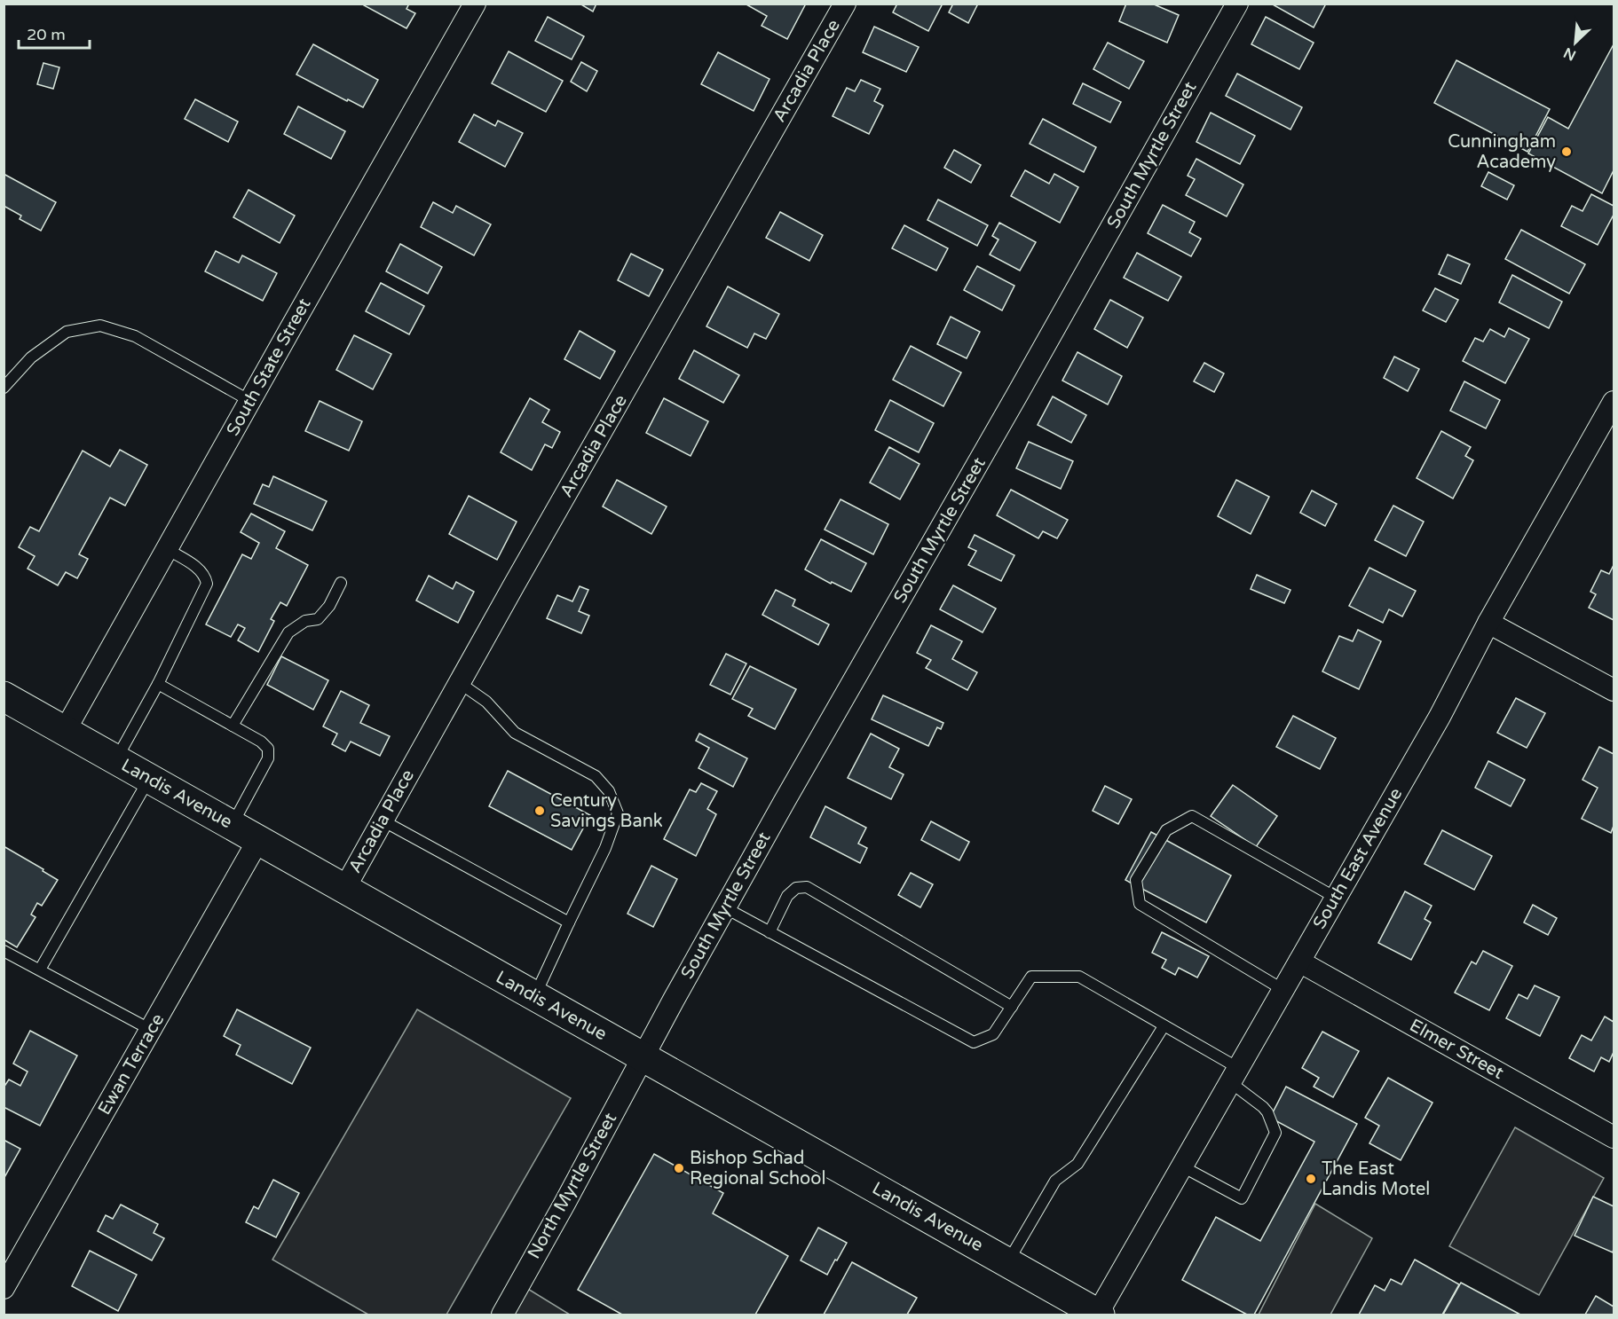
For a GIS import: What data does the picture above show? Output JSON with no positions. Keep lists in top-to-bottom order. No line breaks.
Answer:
{"streets":{"main road":["Landis Avenue"],"street":["Arcadia Place","South Myrtle Street","South State Street","South East Avenue","Elmer Street","Ewan Terrace","North Myrtle Street"]},"crossings":[["Arcadia Place","Landis Avenue"],["South Myrtle Street","Landis Avenue"],["South Myrtle Street","North Myrtle Street"],["South State Street","Landis Avenue"],["Landis Avenue","South East Avenue"],["Landis Avenue","Ewan Terrace"],["Landis Avenue","North Myrtle Street"],["South East Avenue","Elmer Street"]],"places":["Cunningham Academy","Century Savings Bank","Bishop Schad Regional School","The East Landis Motel"],"scale_bar":"20 m","north":"bottom left"}
